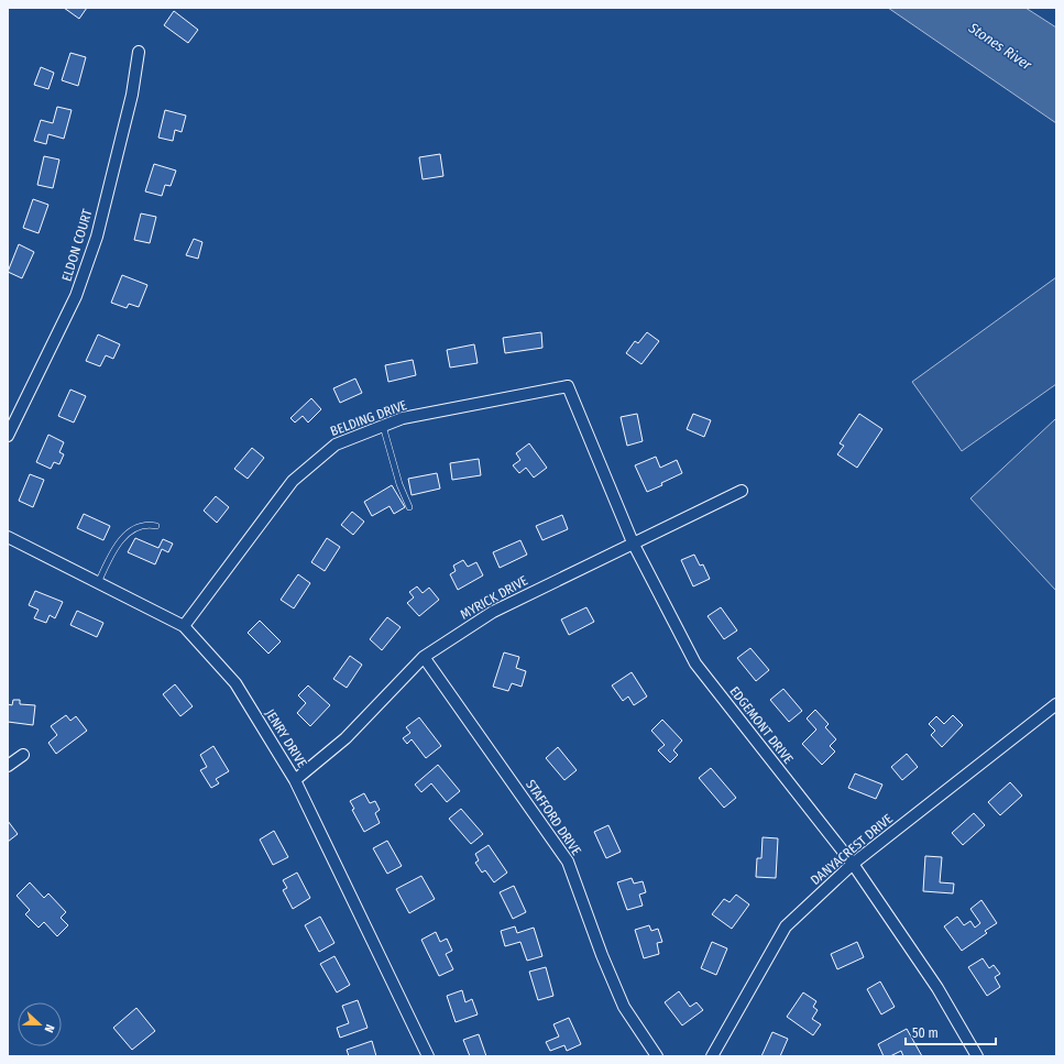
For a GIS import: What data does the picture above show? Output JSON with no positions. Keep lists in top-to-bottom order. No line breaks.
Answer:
{"streets":{"street":["ELDON COURT","BELDING DRIVE","MYRICK DRIVE","EDGEMONT DRIVE","JENRY DRIVE","STAFFORD DRIVE","DANYACREST DRIVE"]},"crossings":[["BELDING DRIVE","EDGEMONT DRIVE"],["BELDING DRIVE","JENRY DRIVE"],["MYRICK DRIVE","EDGEMONT DRIVE"],["MYRICK DRIVE","JENRY DRIVE"],["MYRICK DRIVE","STAFFORD DRIVE"],["EDGEMONT DRIVE","DANYACREST DRIVE"]],"water":["Stones River"],"scale_bar":"50 m","north":"right"}
